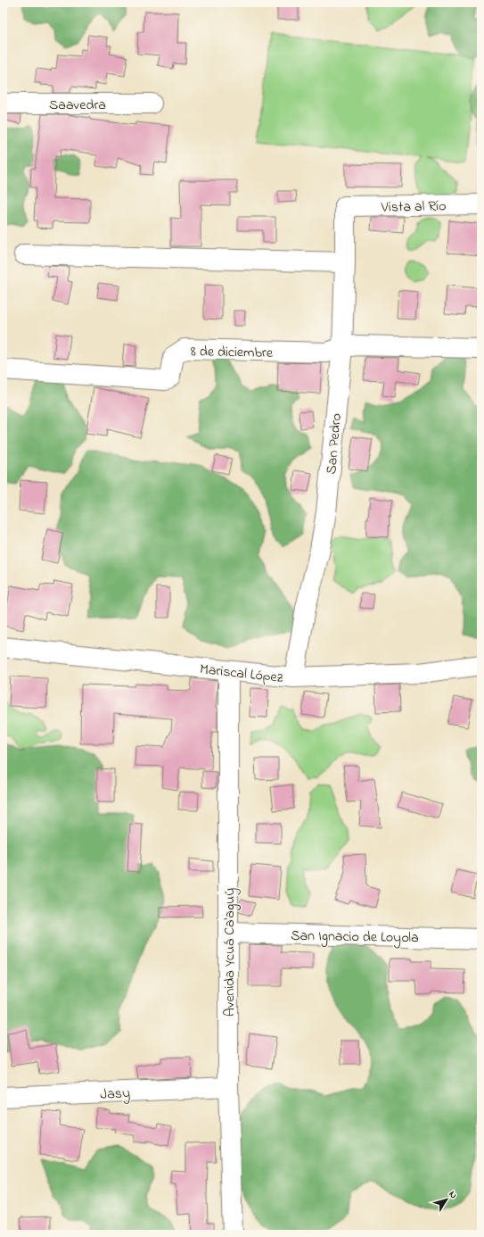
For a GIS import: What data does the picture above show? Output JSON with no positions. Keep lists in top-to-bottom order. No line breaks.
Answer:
{"streets":{"street":["Saavedra","Vista al Río","8 de diciembre","San Pedro","Mariscal López","San Ignacio de Loyola","Avenida Ycuá Ca'aguý","Jasy"]},"crossings":[["Vista al Río","San Pedro"],["8 de diciembre","San Pedro"],["San Pedro","Mariscal López"],["Mariscal López","Avenida Ycuá Ca'aguý"],["San Ignacio de Loyola","Avenida Ycuá Ca'aguý"],["Avenida Ycuá Ca'aguý","Jasy"]],"north":"top right"}
